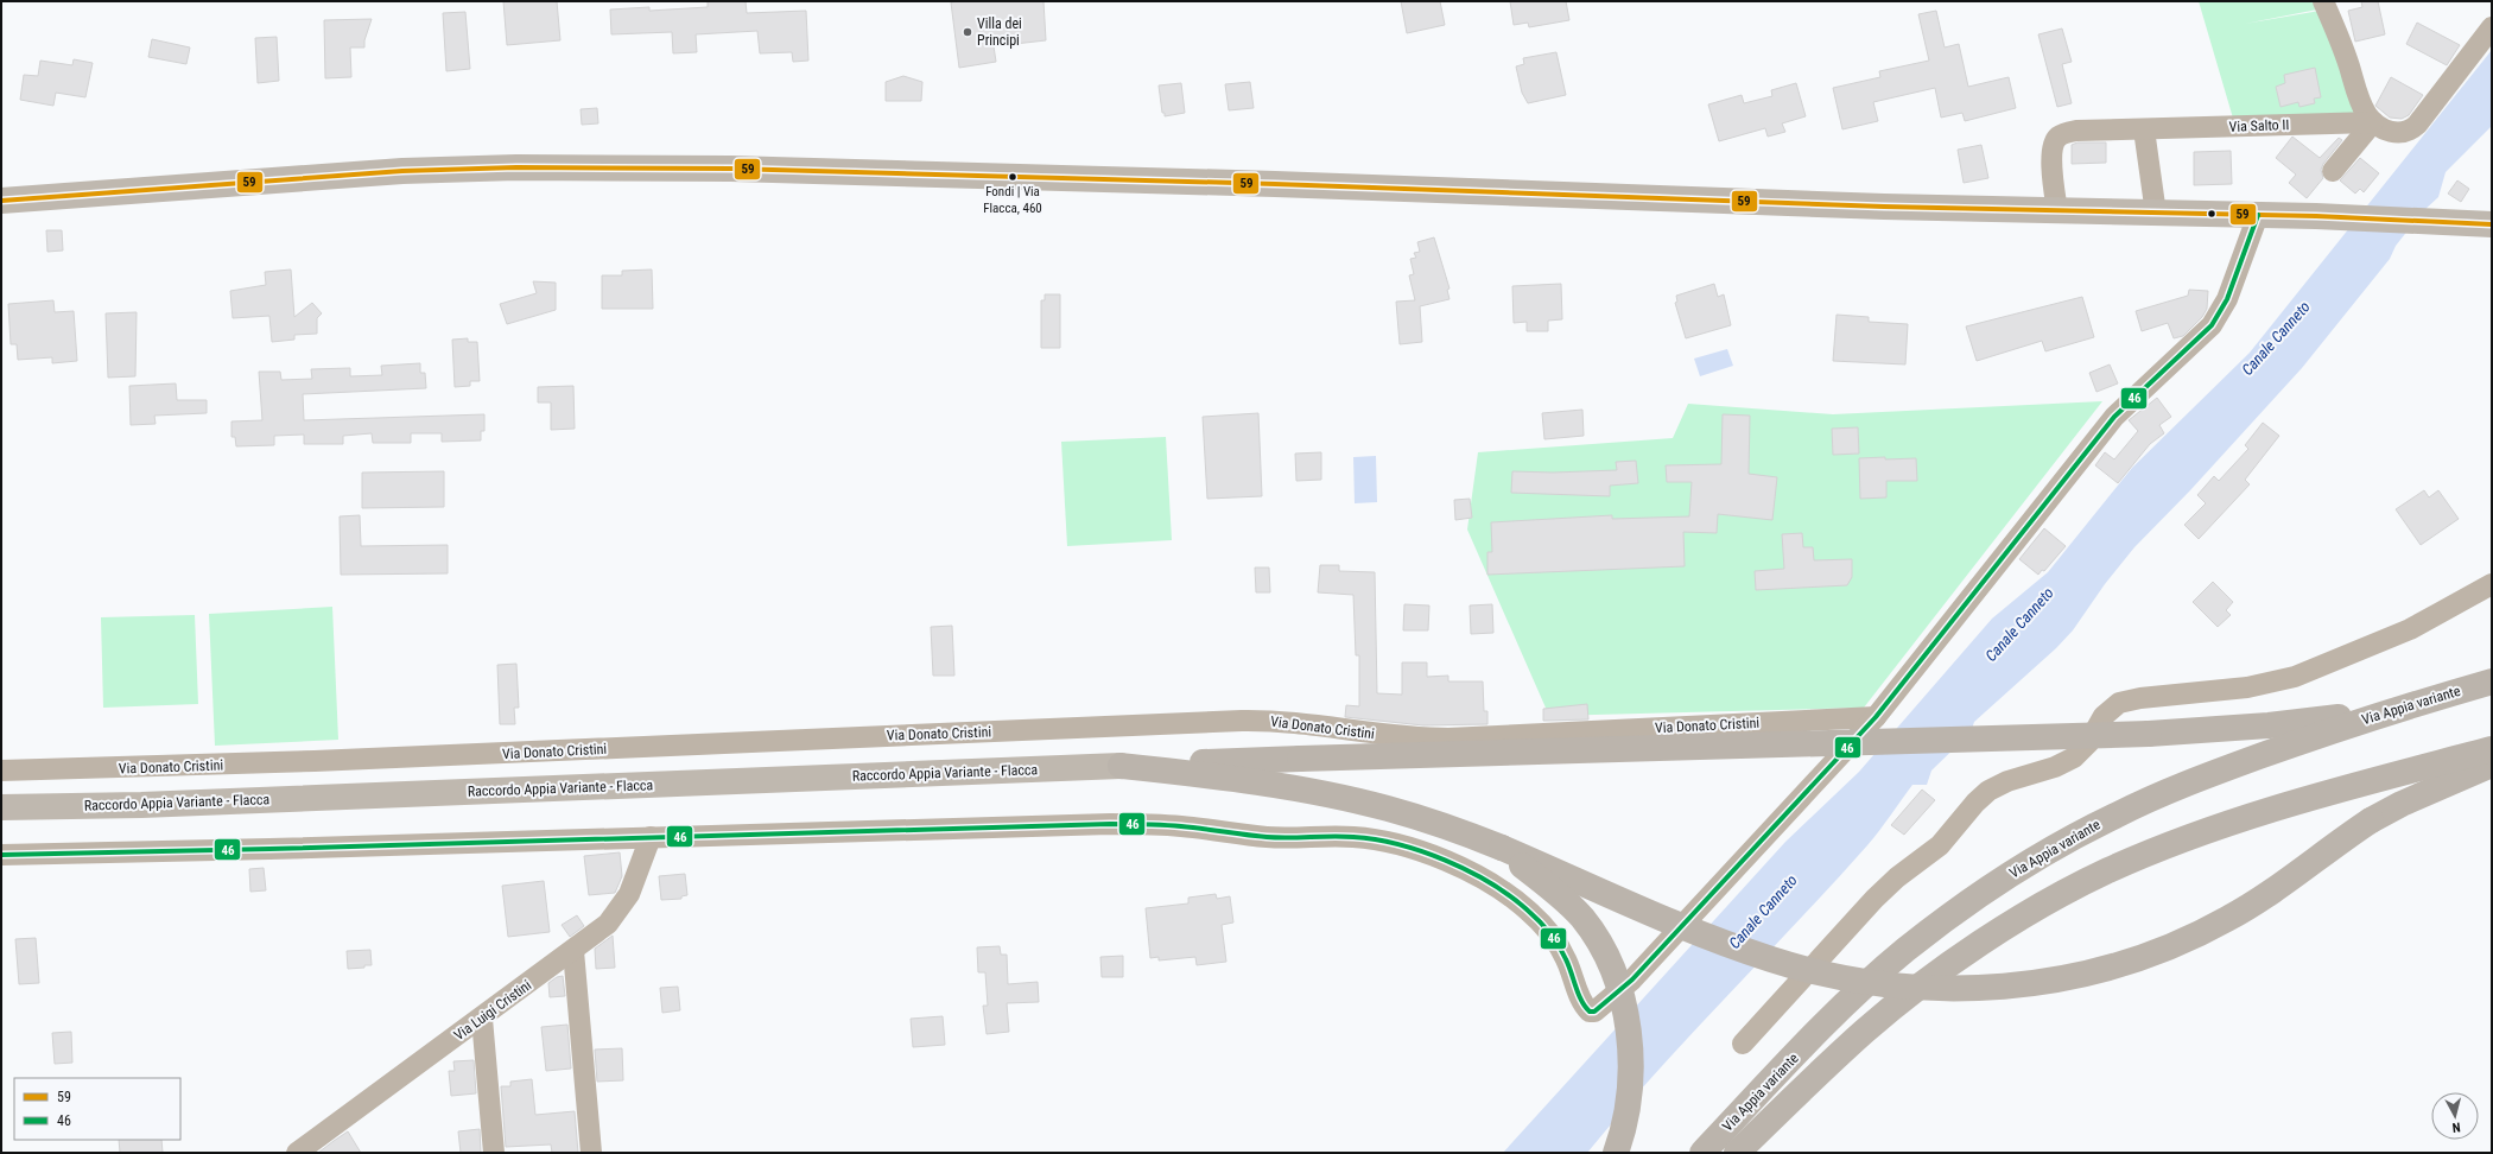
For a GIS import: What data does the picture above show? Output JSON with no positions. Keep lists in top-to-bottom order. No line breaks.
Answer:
{"streets":{"highway":["Via Appia variante"],"main road":["Raccordo Appia Variante - Flacca"],"street":["Via Salto II","Via Donato Cristini","Via Luigi Cristini"]},"water":["Canale Canneto"],"places":["Villa dei Principi","Fondi | Via Flacca, 460"],"lines":["transit line 59","transit line 46"],"legend":["59","46"],"north":"bottom"}
